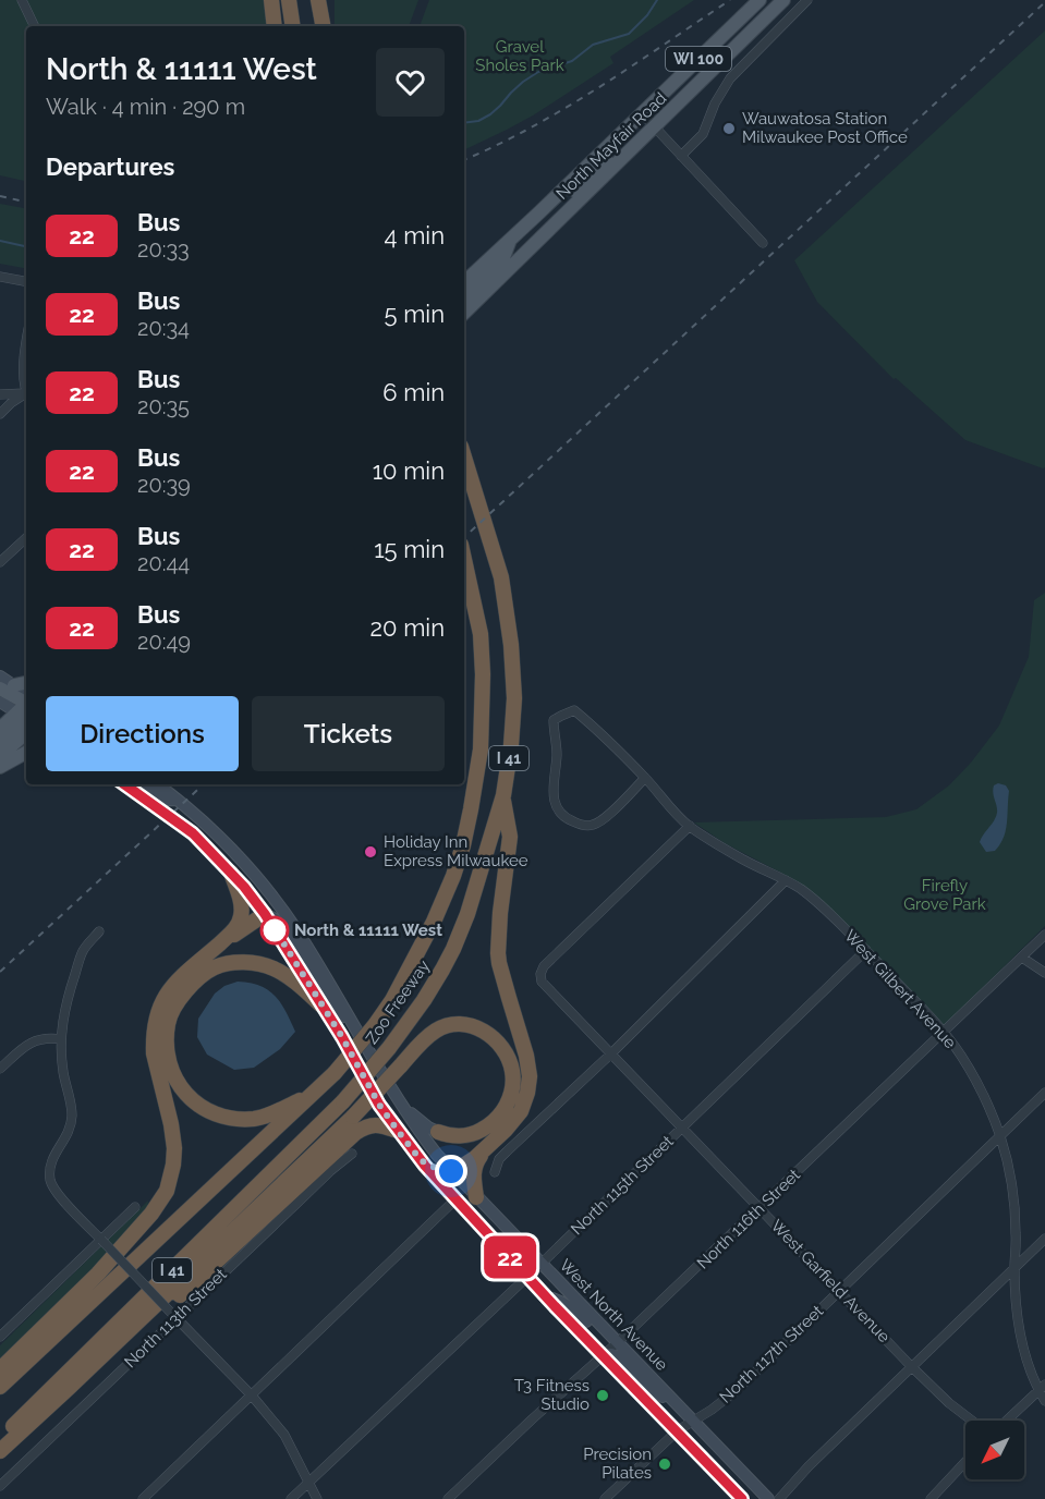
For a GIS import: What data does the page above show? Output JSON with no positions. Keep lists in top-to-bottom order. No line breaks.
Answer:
{"streets":{"highway":["I 41","Zoo Freeway"],"main road":["WI 100","North Mayfair Road","West North Avenue"],"street":["West Gilbert Avenue","North 115th Street","North 116th Street","West Garfield Avenue","North 113th Street","North 117th Street"]},"crossings":[["West Gilbert Avenue","North 115th Street"],["West Gilbert Avenue","North 116th Street"],["West Gilbert Avenue","West Garfield Avenue"],["West Gilbert Avenue","North 117th Street"],["North 115th Street","West Garfield Avenue"],["North 115th Street","West North Avenue"],["North 116th Street","West Garfield Avenue"],["North 116th Street","West North Avenue"],["West Garfield Avenue","North 117th Street"],["West North Avenue","North 117th Street"]],"parks":["Gravel Sholes Park","Firefly Grove Park"],"places":["Wauwatosa Station Milwaukee Post Office","Holiday Inn Express Milwaukee","North & 11111 West","T3 Fitness Studio","Precision Pilates"],"lines":["bus line 22"],"north":"bottom left","page":{"on_map":"22","heading":[["North & 11111 West","Walk · 4 min · 290 m"],"Departures"],"list":[{"mark":"22","name":"Bus","note":"20:33","value":"4 min"},{"mark":"22","name":"Bus","note":"20:34","value":"5 min"},{"mark":"22","name":"Bus","note":"20:35","value":"6 min"},{"mark":"22","name":"Bus","note":"20:39","value":"10 min"},{"mark":"22","name":"Bus","note":"20:44","value":"15 min"},{"mark":"22","name":"Bus","note":"20:49","value":"20 min"}],"buttons":["Directions","Tickets"]}}
